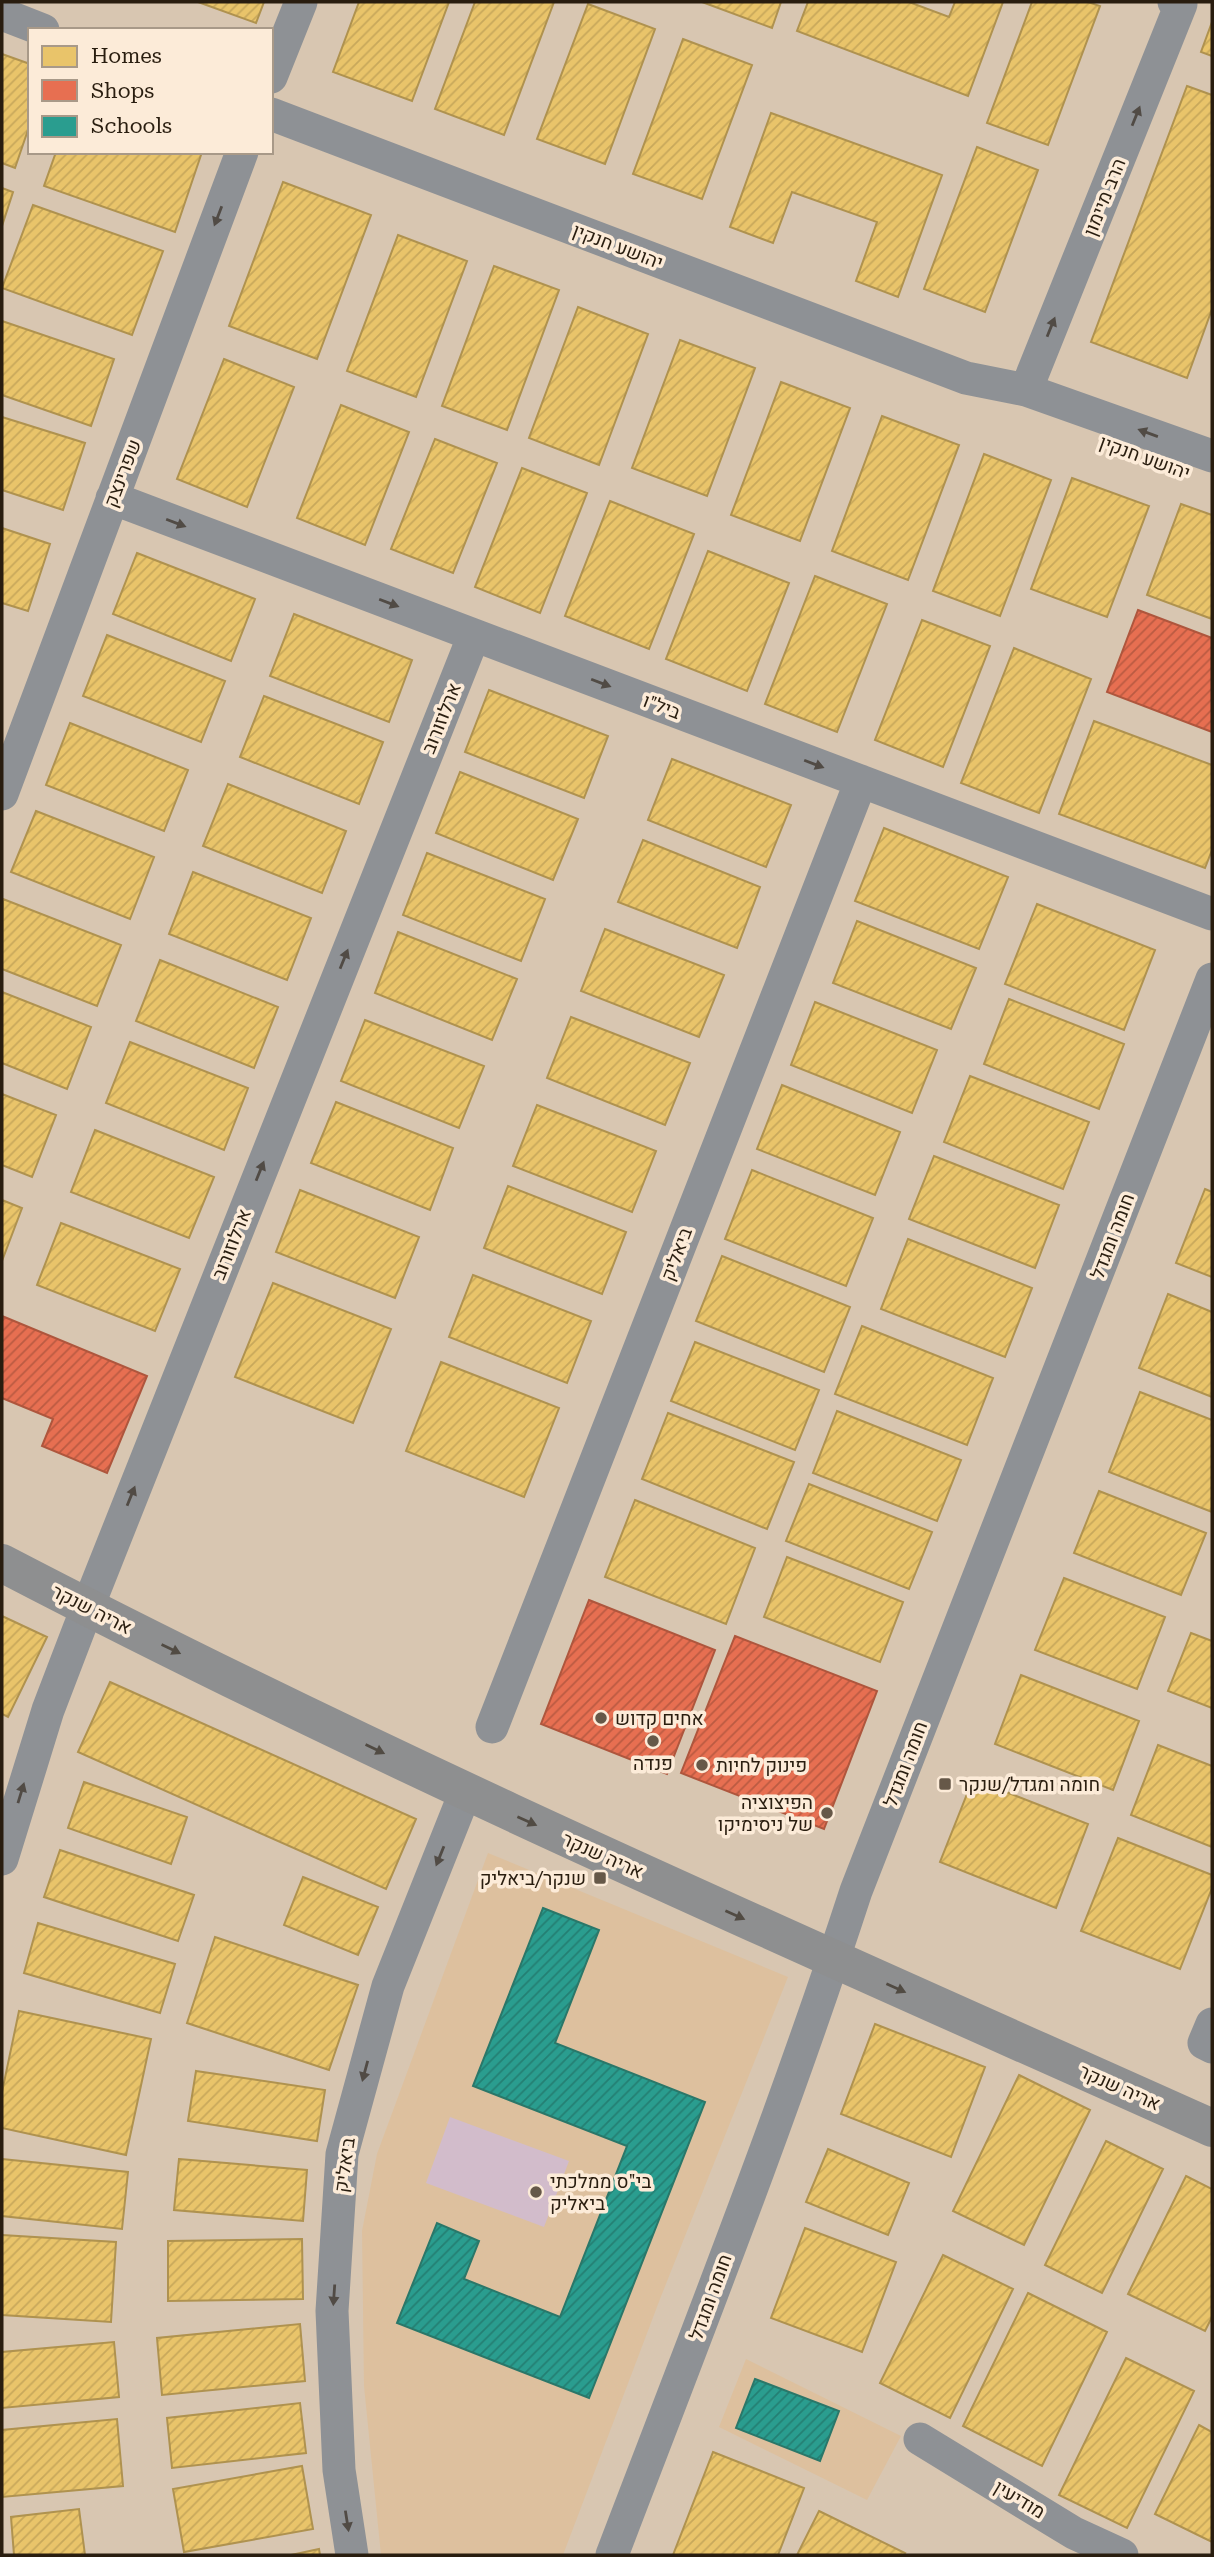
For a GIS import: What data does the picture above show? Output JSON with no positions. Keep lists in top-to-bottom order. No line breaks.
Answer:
{"streets":{"street":["הרב מיימון","יהושע חנקין","שפרינצק","ביל\"ו","ארלוזורוב","חומה ומגדל","ביאליק","אריה שנקר","מודיעין"]},"crossings":[["הרב מיימון","יהושע חנקין"],["שפרינצק","ביל\"ו"],["ביל\"ו","ארלוזורוב"],["ביל\"ו","ביאליק"],["ארלוזורוב","אריה שנקר"],["חומה ומגדל","אריה שנקר"],["ביאליק","אריה שנקר"]],"one_way":["הרב מיימון","שפרינצק","ביל\"ו","ארלוזורוב","ביאליק","אריה שנקר"],"places":{"other":["אחים קדוש","פנדה","פינוק לחיות","הפיצוציה של ניסימיקו","בי\"ס ממלכתי ביאליק"],"transit":["חומה ומגדל/שנקר","שנקר/ביאליק"]},"legend":["Homes","Shops","Schools"]}
